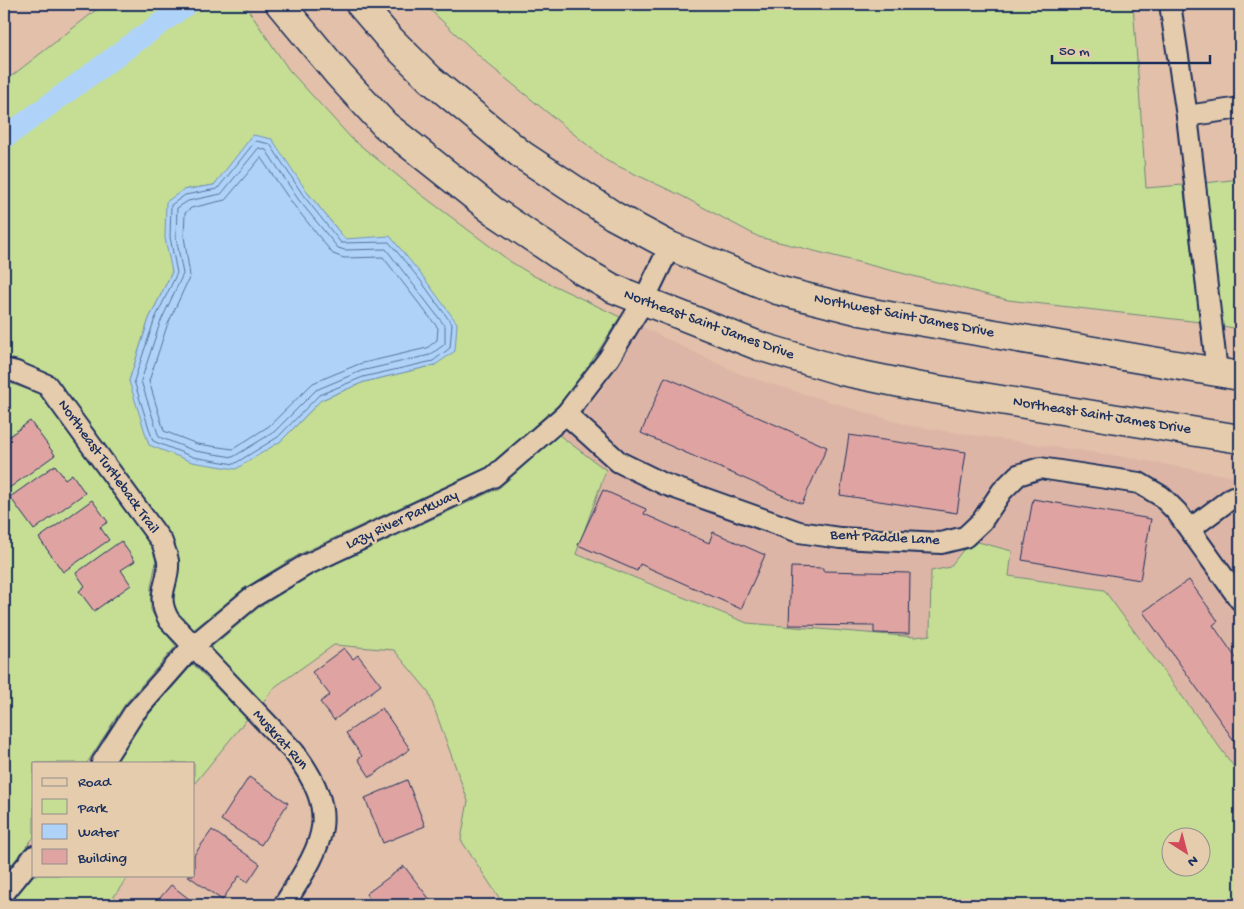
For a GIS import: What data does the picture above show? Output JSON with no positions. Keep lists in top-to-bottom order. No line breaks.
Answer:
{"streets":{"main road":["Northwest Saint James Drive","Northeast Saint James Drive"],"street":["Northeast Turtleback Trail","Lazy River Parkway","Bent Paddle Lane","Muskrat Run"]},"crossings":[["Northwest Saint James Drive","Lazy River Parkway"],["Northeast Saint James Drive","Lazy River Parkway"],["Northeast Turtleback Trail","Lazy River Parkway"],["Northeast Turtleback Trail","Muskrat Run"],["Lazy River Parkway","Bent Paddle Lane"],["Lazy River Parkway","Muskrat Run"]],"legend":["Road","Park","Water","Building"],"scale_bar":"50 m","north":"bottom right"}
